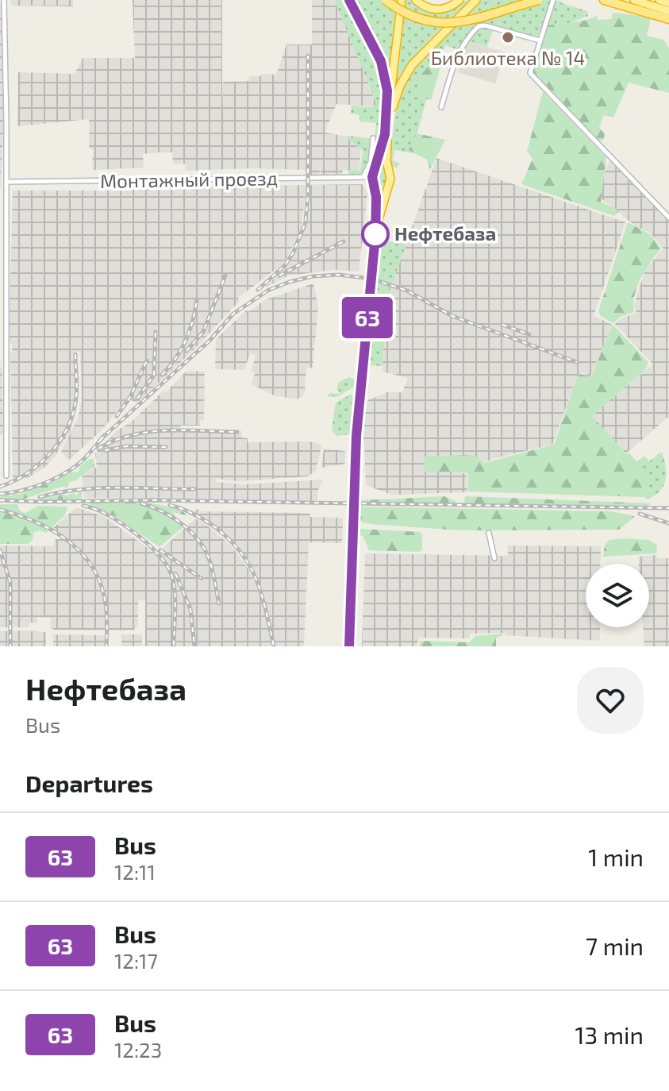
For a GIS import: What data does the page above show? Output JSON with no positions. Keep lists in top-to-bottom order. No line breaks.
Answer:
{"streets":{"street":["Монтажный проезд"]},"places":["Библиотека № 14","Нефтебаза"],"lines":["bus line 63"],"page":{"on_map":"63","heading":[["Нефтебаза","Bus"],"Departures"],"list":[{"mark":"63","name":"Bus","note":"12:11","value":"1 min"},{"mark":"63","name":"Bus","note":"12:17","value":"7 min"},{"mark":"63","name":"Bus","note":"12:23","value":"13 min"}]}}
